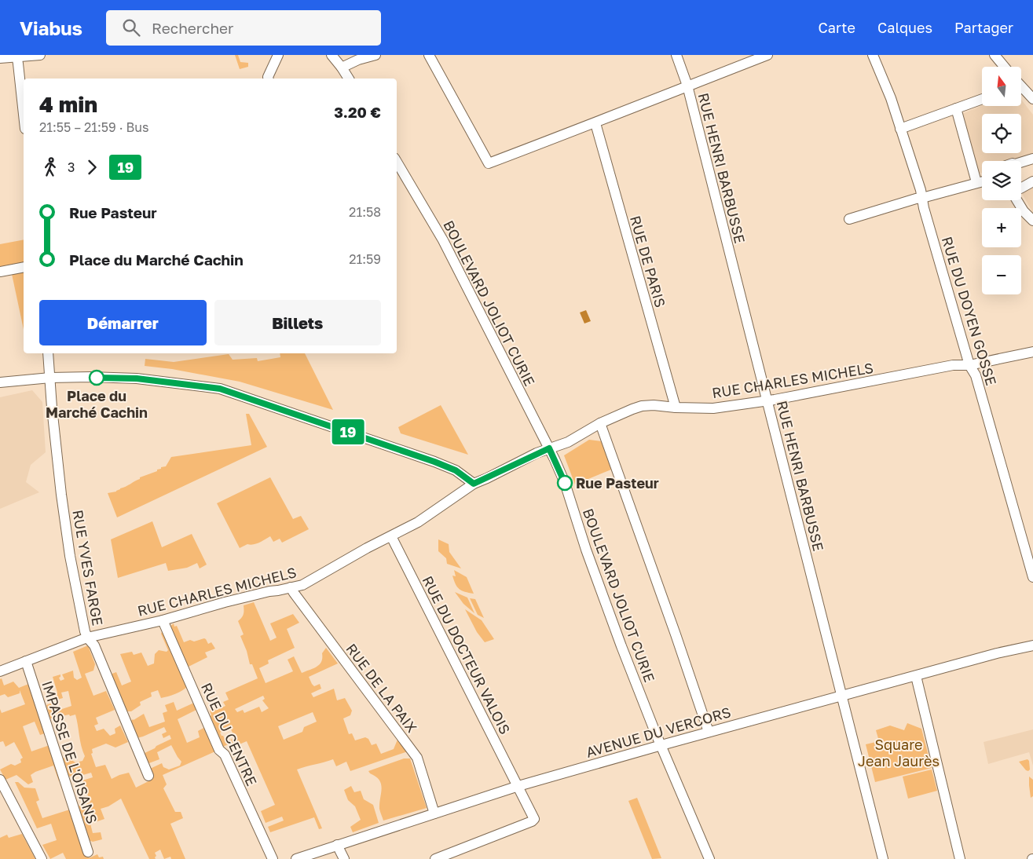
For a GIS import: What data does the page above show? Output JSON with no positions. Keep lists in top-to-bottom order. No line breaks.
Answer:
{"streets":{"street":["RUE HENRI BARBUSSE","RUE DE PARIS","BOULEVARD JOLIOT CURIE","RUE DU DOYEN GOSSE","RUE CHARLES MICHELS","RUE YVES FARGE","RUE DU DOCTEUR VALOIS","RUE DE LA PAIX","AVENUE DU VERCORS","RUE DU CENTRE","IMPASSE DE L'OISANS"]},"crossings":[["RUE HENRI BARBUSSE","RUE CHARLES MICHELS"],["RUE HENRI BARBUSSE","AVENUE DU VERCORS"],["RUE DE PARIS","RUE CHARLES MICHELS"],["BOULEVARD JOLIOT CURIE","RUE CHARLES MICHELS"],["BOULEVARD JOLIOT CURIE","AVENUE DU VERCORS"],["RUE DU DOYEN GOSSE","RUE CHARLES MICHELS"],["RUE CHARLES MICHELS","RUE YVES FARGE"],["RUE CHARLES MICHELS","RUE DU DOCTEUR VALOIS"],["RUE CHARLES MICHELS","RUE DE LA PAIX"],["RUE CHARLES MICHELS","RUE DU CENTRE"],["RUE CHARLES MICHELS","IMPASSE DE L'OISANS"],["RUE DU DOCTEUR VALOIS","AVENUE DU VERCORS"],["RUE DE LA PAIX","AVENUE DU VERCORS"]],"parks":["Square Jean Jaurès"],"places":["Place du Marché Cachin","Rue Pasteur"],"lines":["bus line 19"],"north":"top","page":{"header":"Viabus","search":"Rechercher","nav":["Carte","Calques","Partager"],"on_map":"19","map_buttons":["+","−"],"heading":["4 min","21:55 – 21:59 · Bus","3.20 €"],"legs":["3","19"],"list":[{"name":"Rue Pasteur","value":"21:58"},{"name":"Place du Marché Cachin","value":"21:59"}],"buttons":["Démarrer","Billets"]}}
